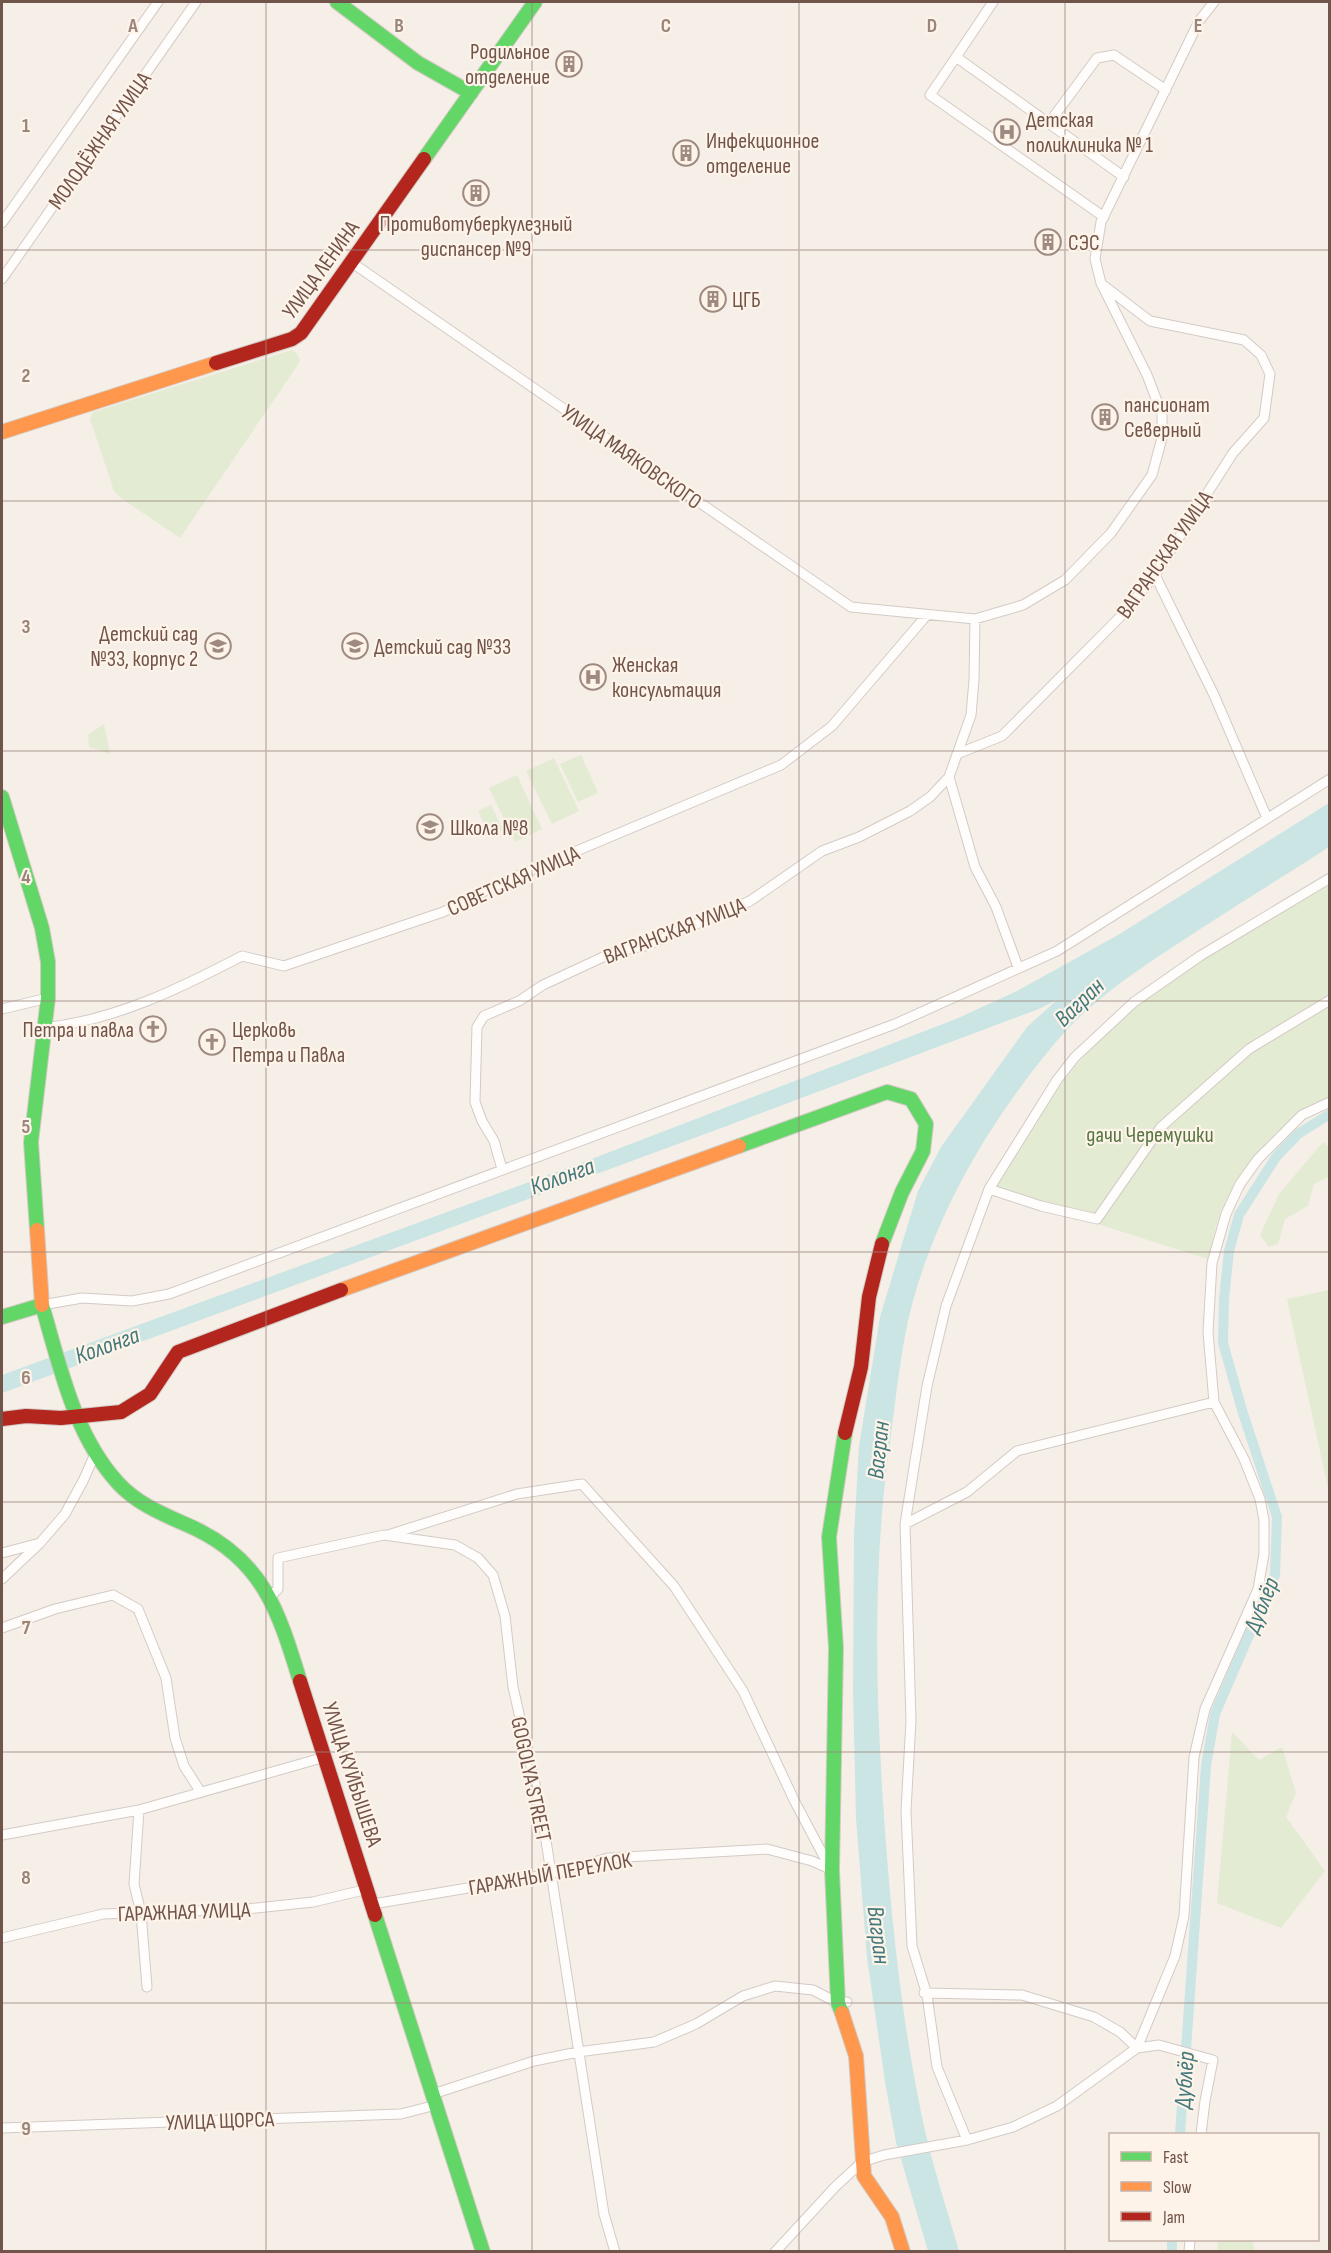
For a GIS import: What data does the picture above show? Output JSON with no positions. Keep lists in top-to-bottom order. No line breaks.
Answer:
{"streets":{"main road":["УЛИЦА ЛЕНИНА","УЛИЦА КУЙБЫШЕВА"],"street":["МОЛОДЁЖНАЯ УЛИЦА","УЛИЦА МАЯКОВСКОГО","ВАГРАНСКАЯ УЛИЦА","СОВЕТСКАЯ УЛИЦА","GOGOLYA STREET","ГАРАЖНЫЙ ПЕРЕУЛОК","ГАРАЖНАЯ УЛИЦА","УЛИЦА ЩОРСА"]},"crossings":[["УЛИЦА ЛЕНИНА","УЛИЦА МАЯКОВСКОГО"],["УЛИЦА МАЯКОВСКОГО","ВАГРАНСКАЯ УЛИЦА"],["УЛИЦА МАЯКОВСКОГО","СОВЕТСКАЯ УЛИЦА"],["СОВЕТСКАЯ УЛИЦА","УЛИЦА КУЙБЫШЕВА"],["УЛИЦА КУЙБЫШЕВА","GOGOLYA STREET"],["УЛИЦА КУЙБЫШЕВА","ГАРАЖНЫЙ ПЕРЕУЛОК"],["УЛИЦА КУЙБЫШЕВА","ГАРАЖНАЯ УЛИЦА"],["УЛИЦА КУЙБЫШЕВА","УЛИЦА ЩОРСА"],["GOGOLYA STREET","ГАРАЖНЫЙ ПЕРЕУЛОК"],["GOGOLYA STREET","УЛИЦА ЩОРСА"]],"water":["Вагран","Колонга","Дублёр"],"parks":["дачи Черемушки"],"places":{"building":["Родильное отделение","Инфекционное отделение","Противотуберкулезный диспансер №9","СЭС","ЦГБ","пансионат Северный"],"hospital":["Детская поликлиника № 1","Женская консультация"],"school or university":["Детский сад №33, корпус 2","Детский сад №33","Школа №8"],"church":["Петра и павла","Церковь Петра и Павла"]},"legend":["Fast","Slow","Jam"],"grid":{"columns":["A","B","C","D","E"],"rows":["1","2","3","4","5","6","7","8","9"]}}
